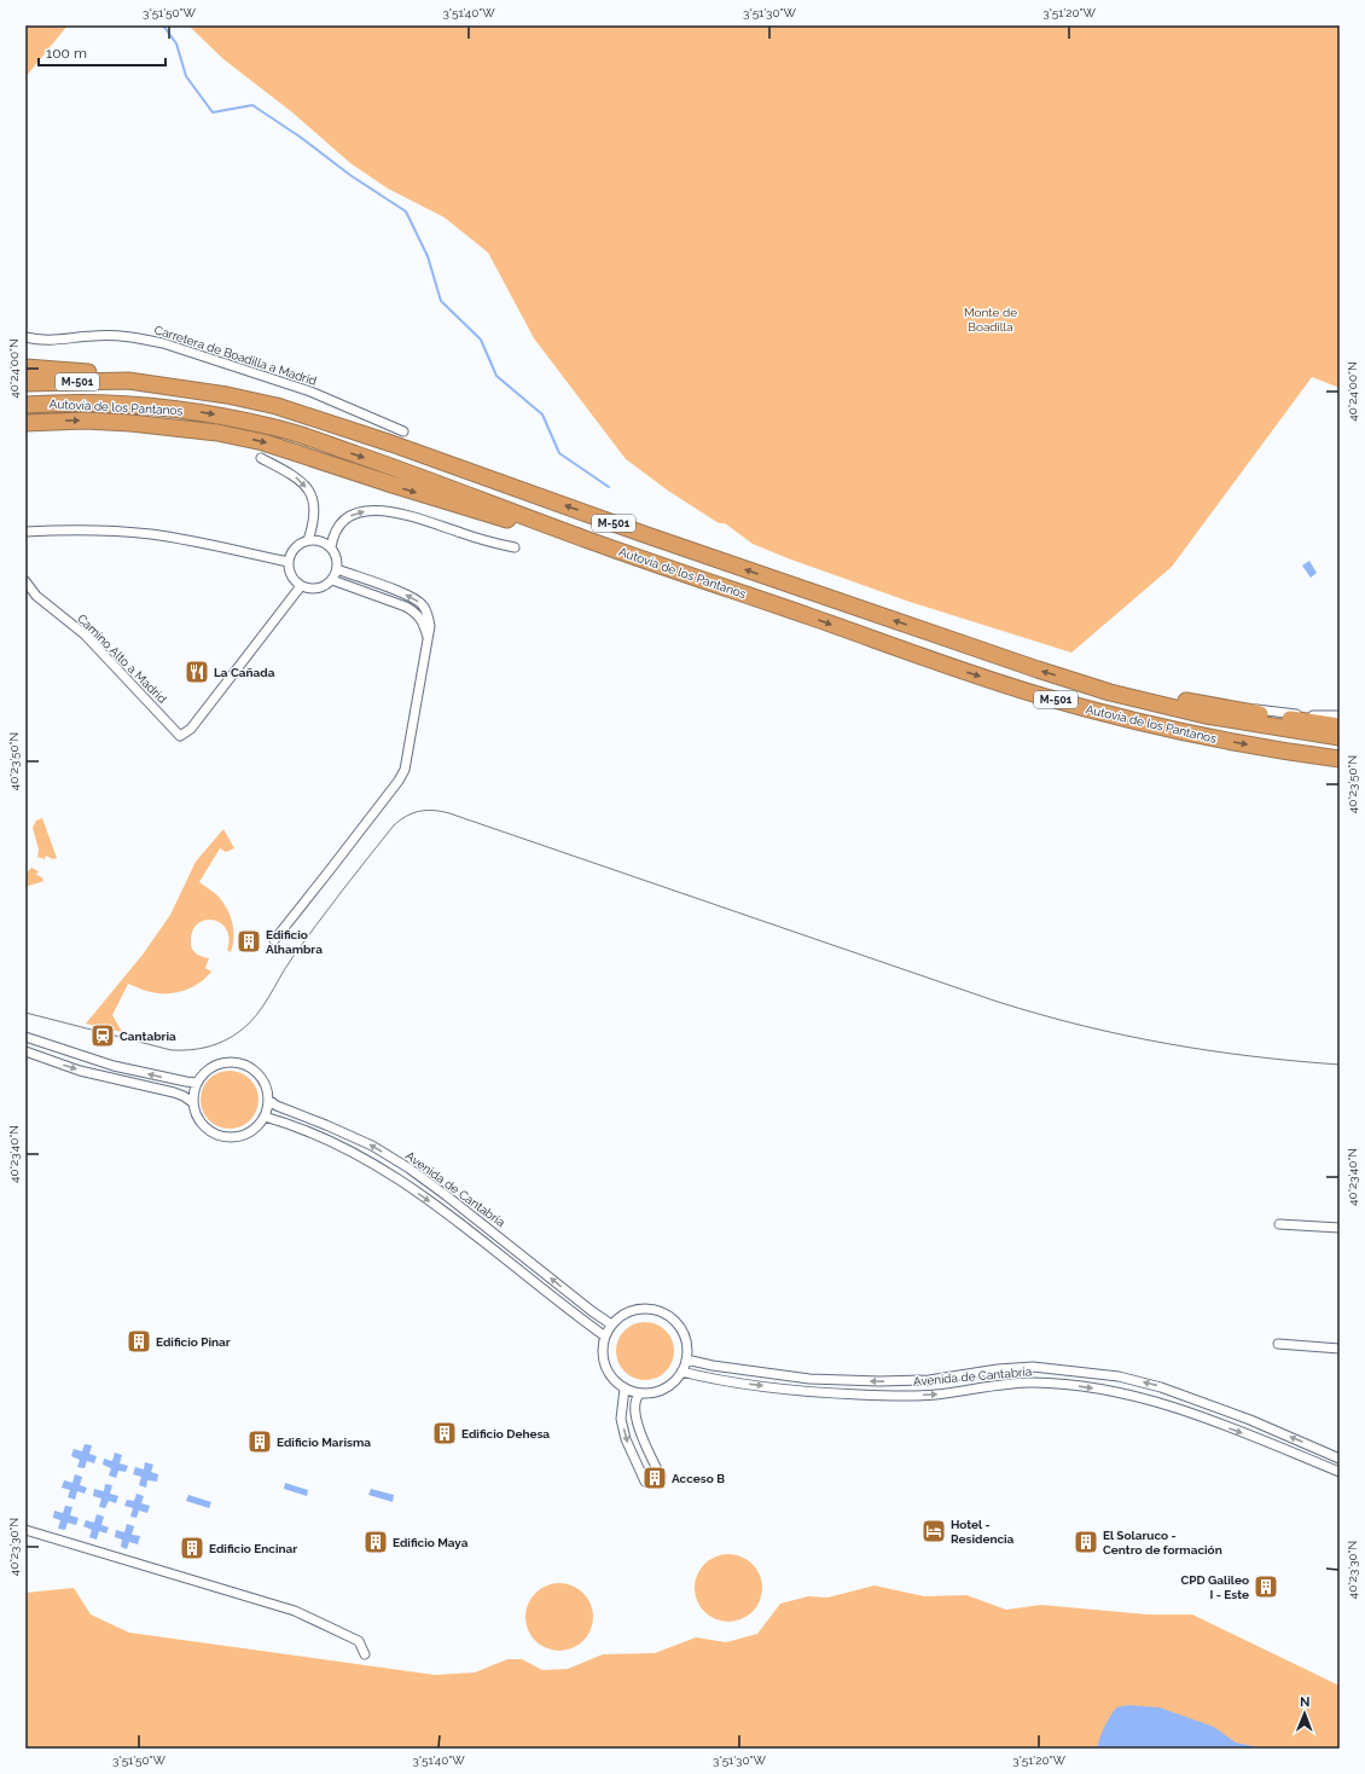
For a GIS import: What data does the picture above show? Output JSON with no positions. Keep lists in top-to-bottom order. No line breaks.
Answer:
{"streets":{"highway":["M-501","Autovía de los Pantanos"],"street":["Carretera de Boadilla a Madrid","Camino Alto a Madrid","Avenida de Cantabria"]},"parks":["Monte de Boadilla"],"places":{"restaurant":["La Cañada"],"building":["Edificio Alhambra","Edificio Pinar","Edificio Dehesa","Edificio Marisma","Acceso B","Edificio Maya","El Solaruco - Centro de formación","Edificio Encinar","CPD Galileo I - Este"],"station":["Cantabria"],"hotel":["Hotel - Residencia"]},"scale_bar":"100 m","north":"top","coordinates":["3°51'50\"W","3°51'40\"W","3°51'30\"W","3°51'20\"W","40°24'00\"N","40°23'50\"N","40°23'40\"N","40°23'30\"N"]}
